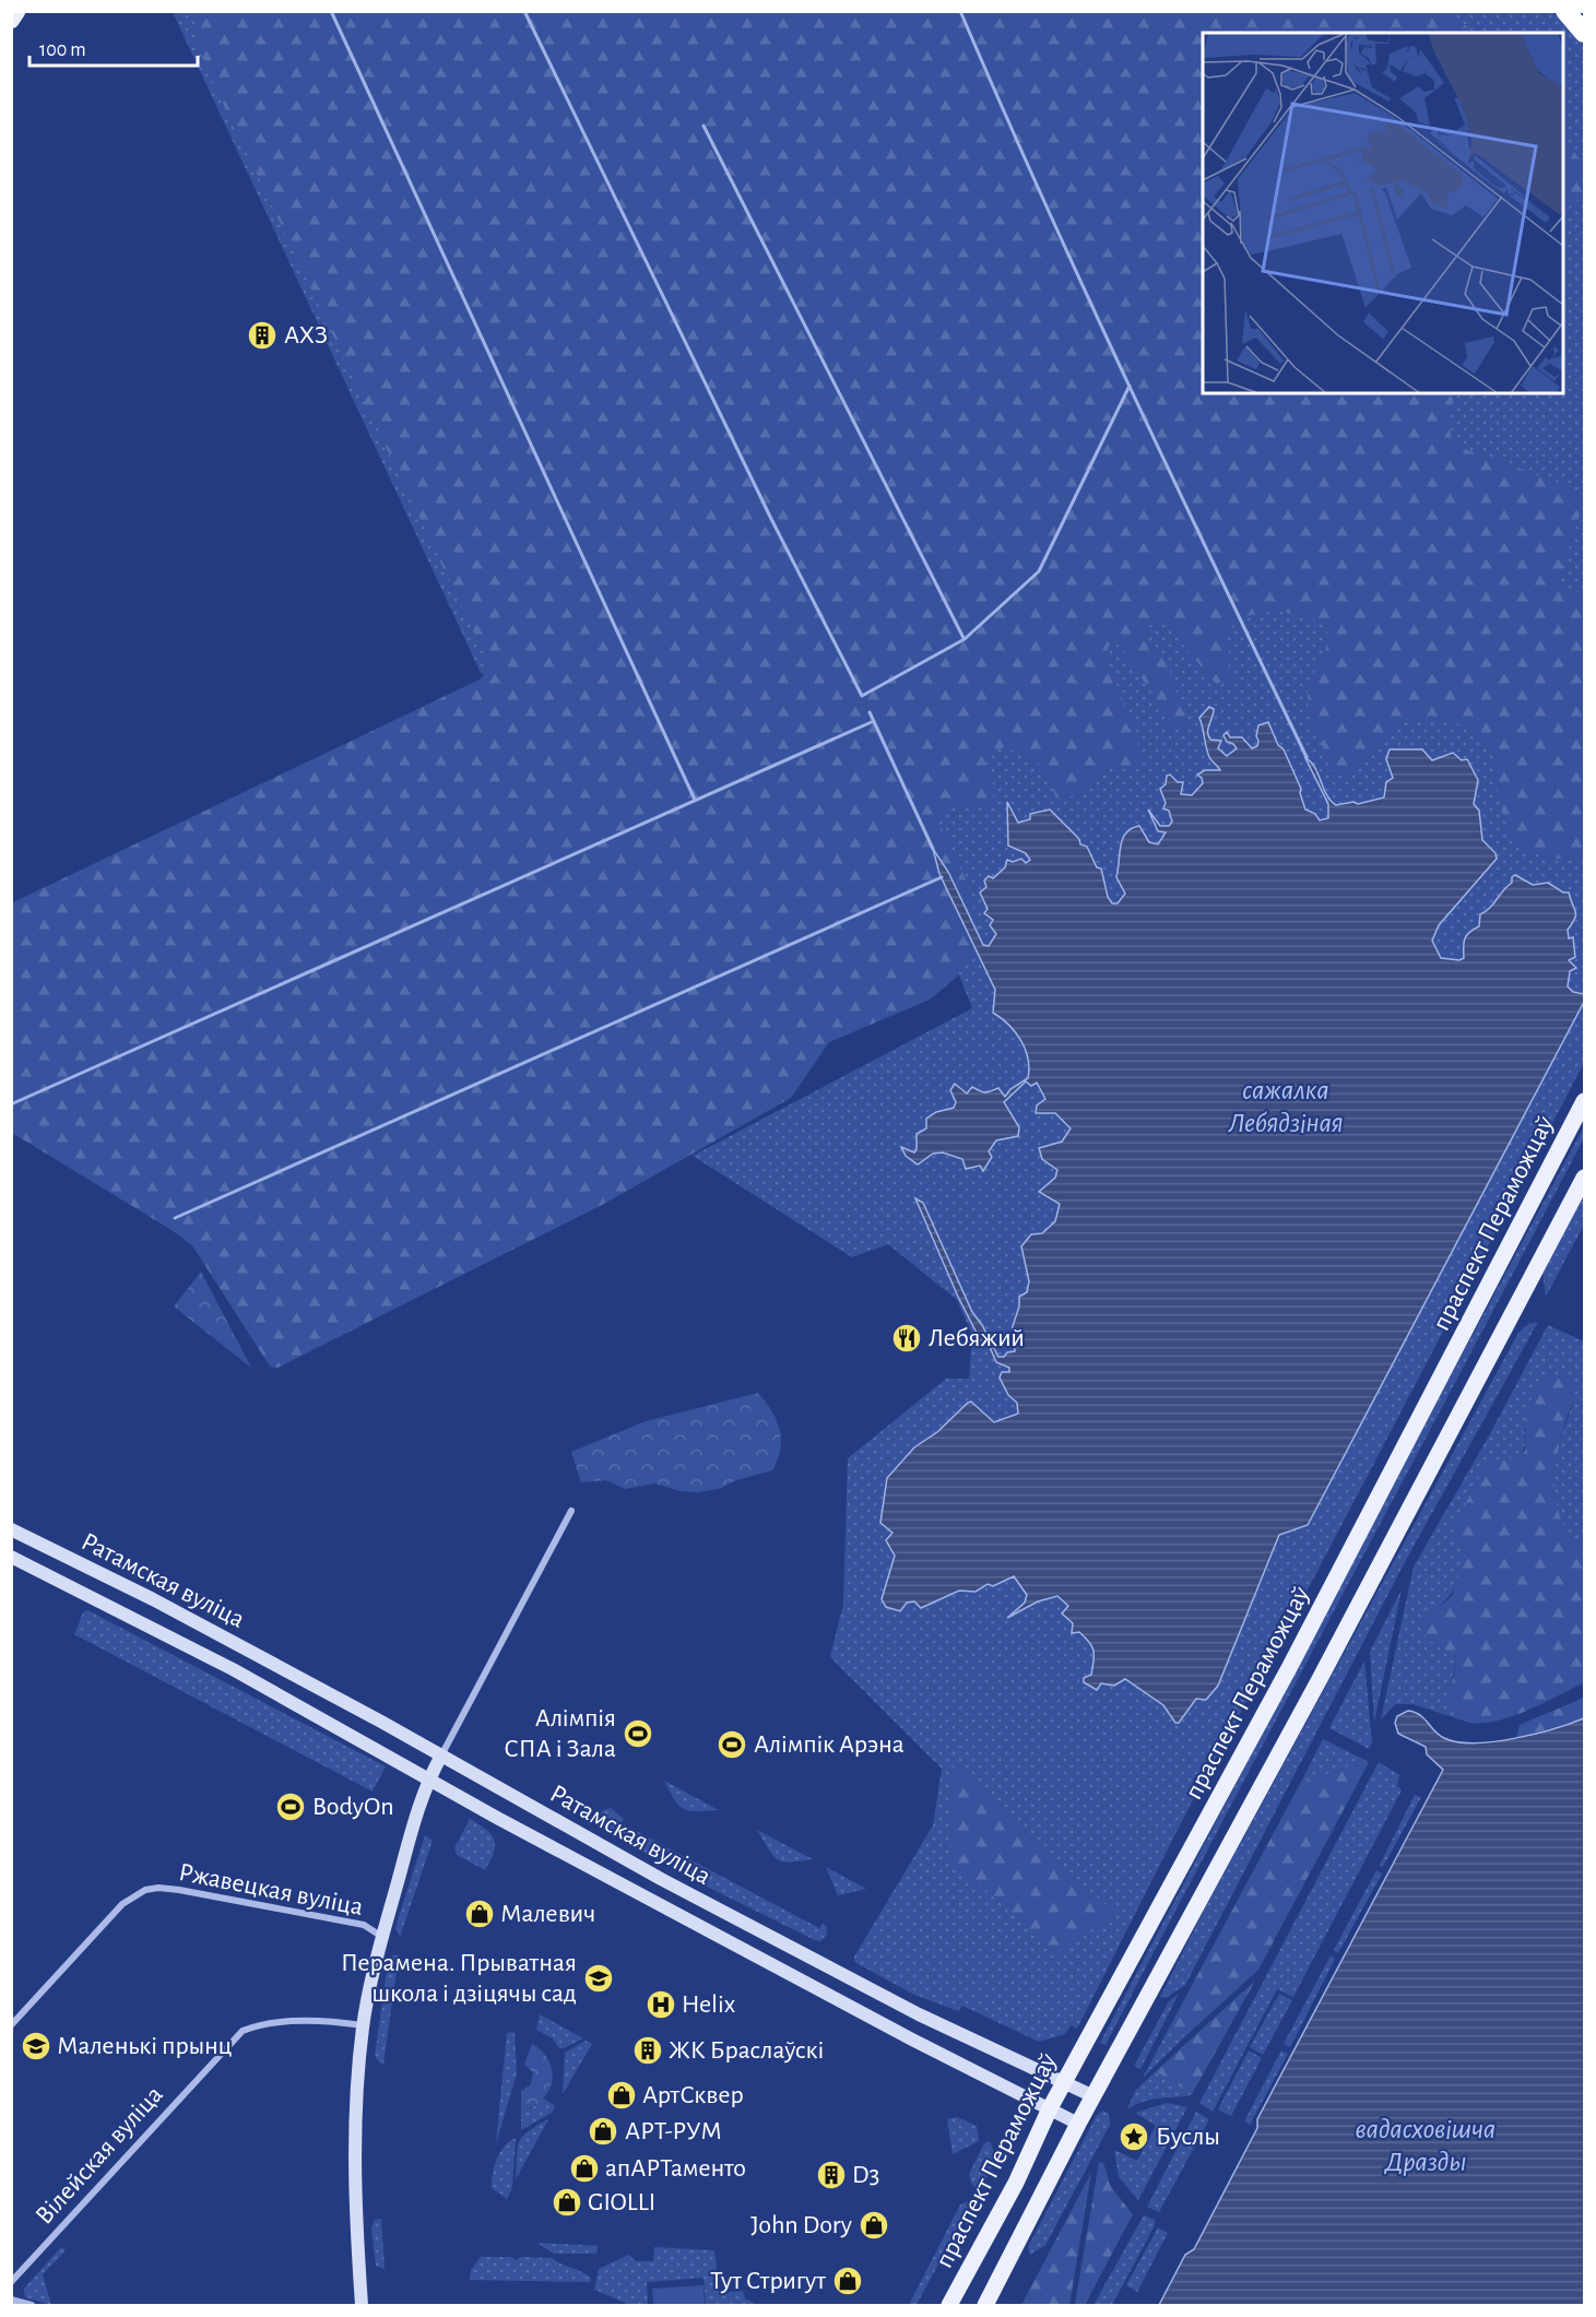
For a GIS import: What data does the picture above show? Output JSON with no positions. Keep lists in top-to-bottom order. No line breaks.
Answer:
{"streets":{"main road":["праспект Пераможцаў","Ратамская вуліца"],"street":["Ржавецкая вуліца","Вілейская вуліца"]},"crossings":[["праспект Пераможцаў","Ратамская вуліца"]],"water":["сажалка Лебядзіная","вадасховішча Дразды"],"places":{"building":["АХЗ","ЖК Браслаўскі","D3"],"restaurant":["Лебяжий"],"sports":["Алімпія СПА і Зала","Алімпік Арэна","BodyOn"],"shop":["Малевич","АртСквер","АРТ-РУМ","апАРТаменто","GIOLLI","John Dory","Тут Стригут"],"school or university":["Перамена. Прыватная школа і дзіцячы сад","Маленькі прынц"],"hospital":["Helix"],"place":["Буслы"]},"scale_bar":"100 m"}
